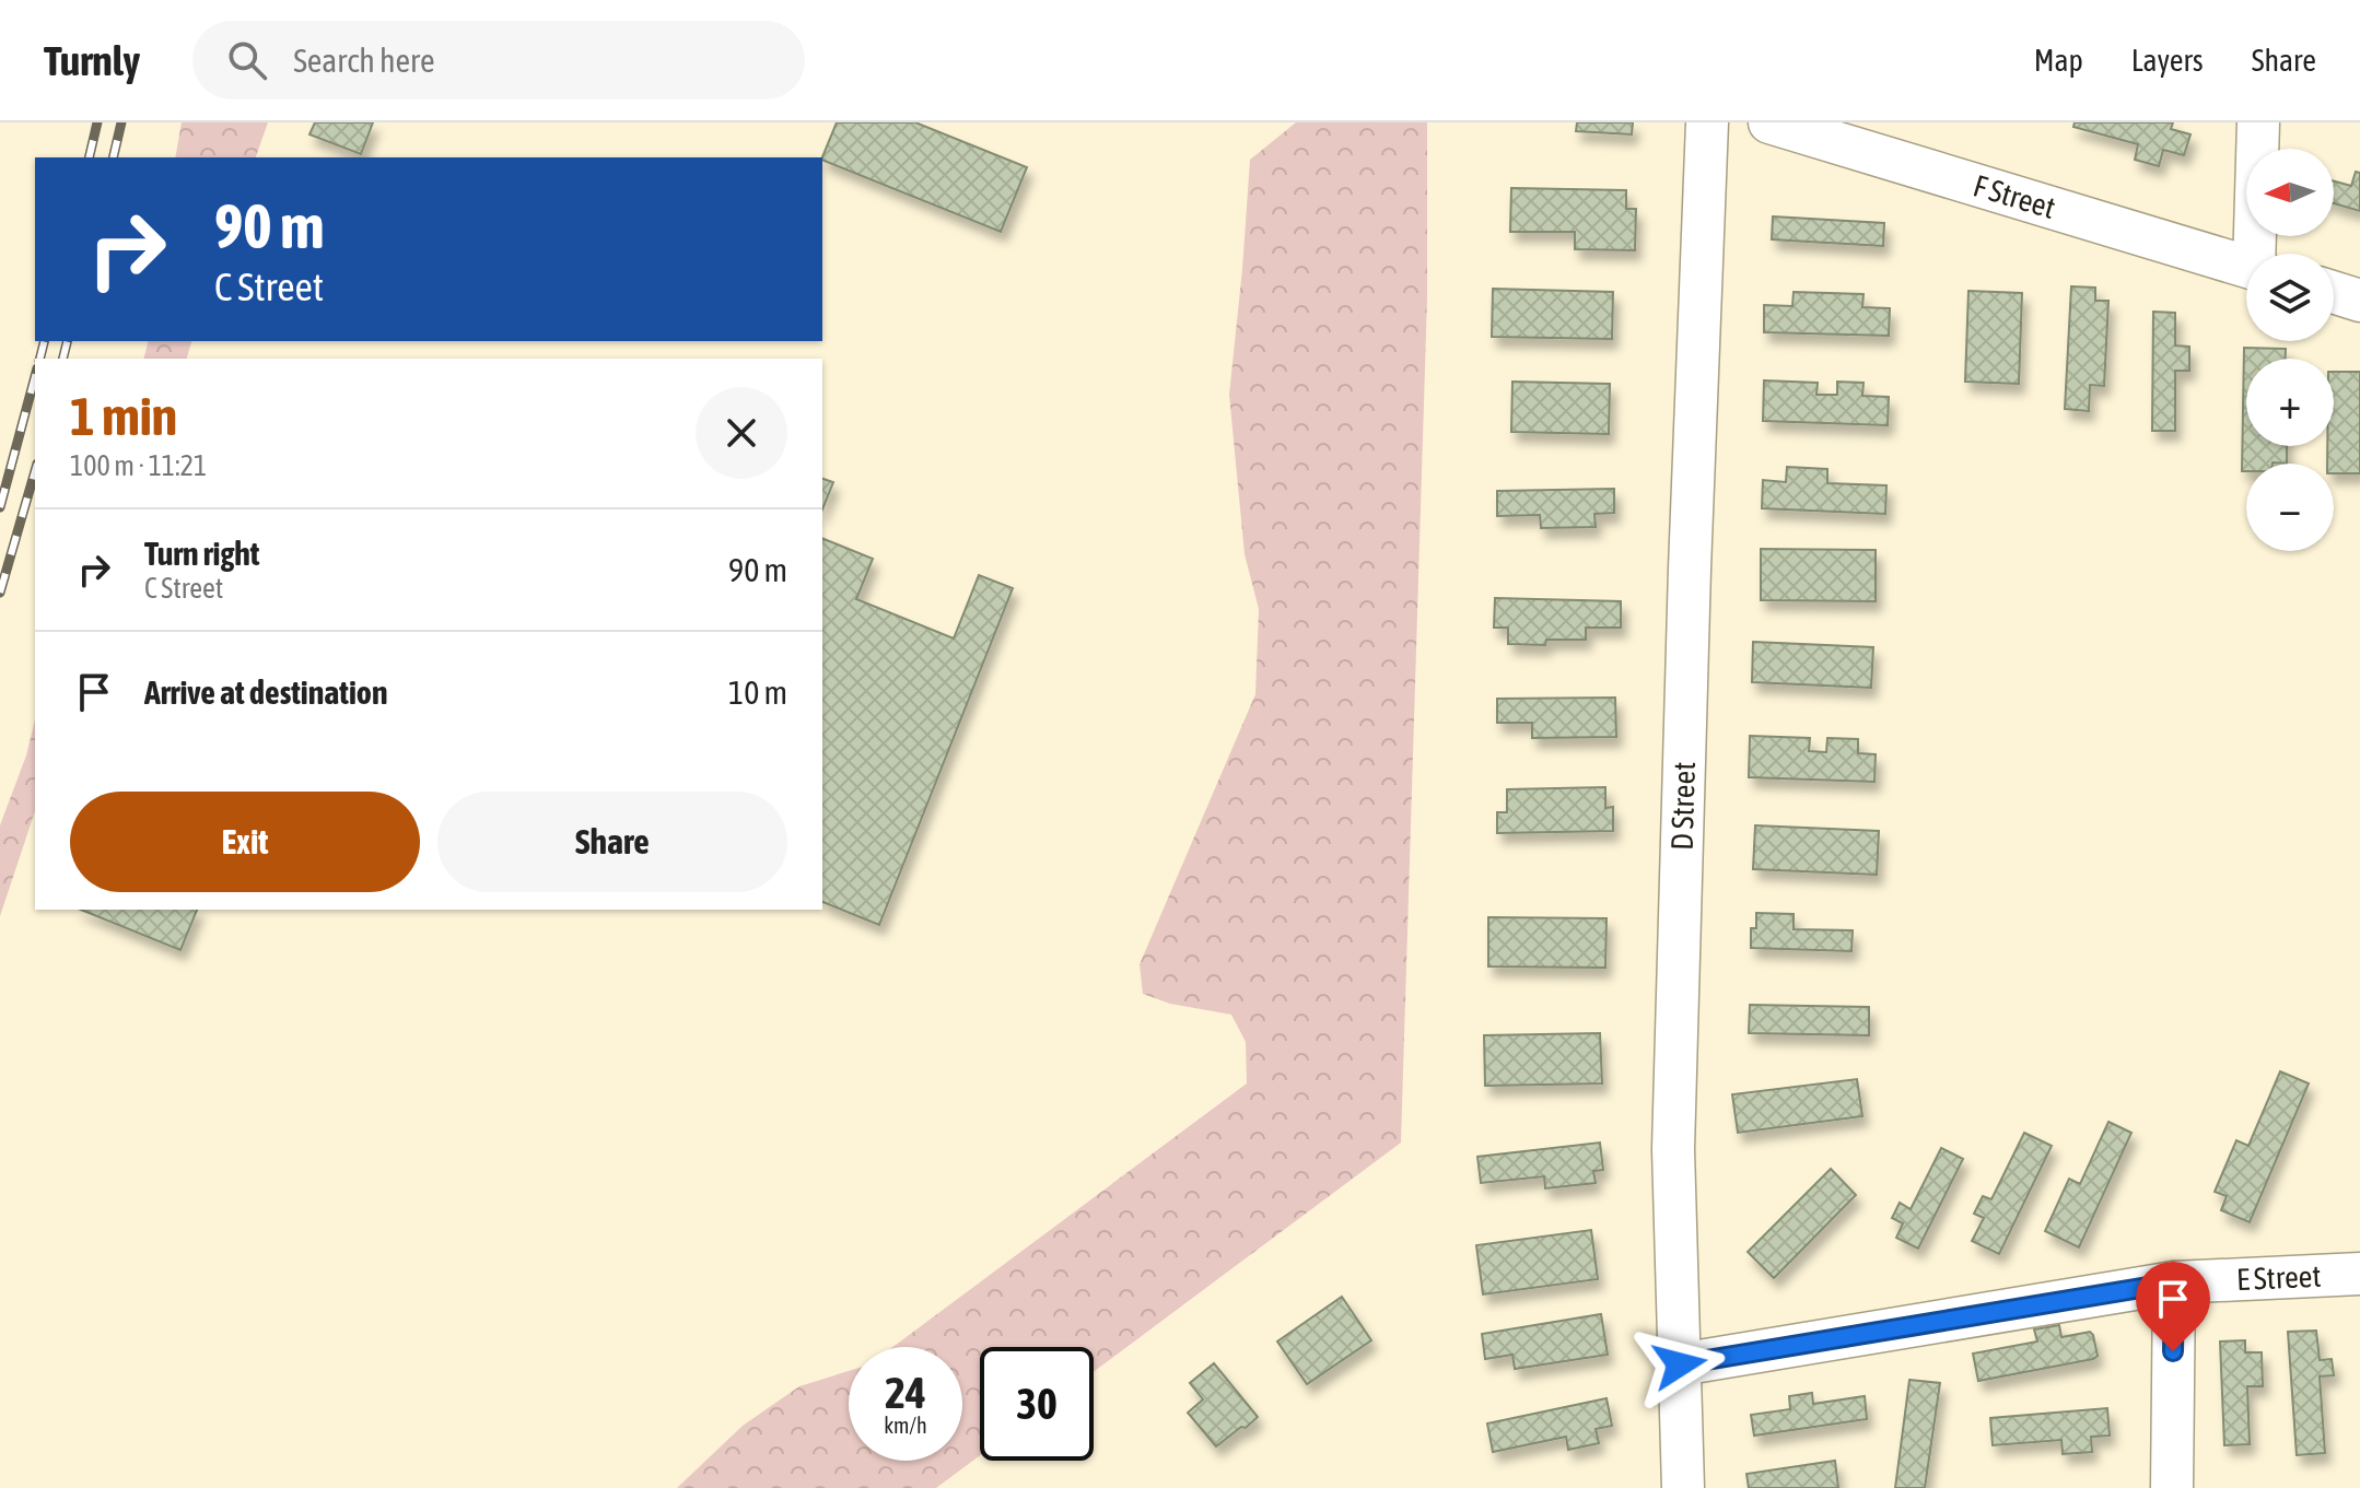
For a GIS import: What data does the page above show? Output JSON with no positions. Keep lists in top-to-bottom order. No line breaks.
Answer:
{"streets":{"street":["F Street","D Street","E Street"]},"crossings":[["D Street","E Street"]],"north":"left","page":{"header":"Turnly","search":"Search here","nav":["Map","Layers","Share"],"map_buttons":["+","−"],"turn":["90 m","C Street"],"heading":["1 min","100 m · 11:21"],"list":[{"name":"Turn right","note":"C Street","value":"90 m"},{"name":"Arrive at destination","value":"10 m"}],"buttons":["Exit","Share"],"speed":"24 km/h","limit":"30"}}
